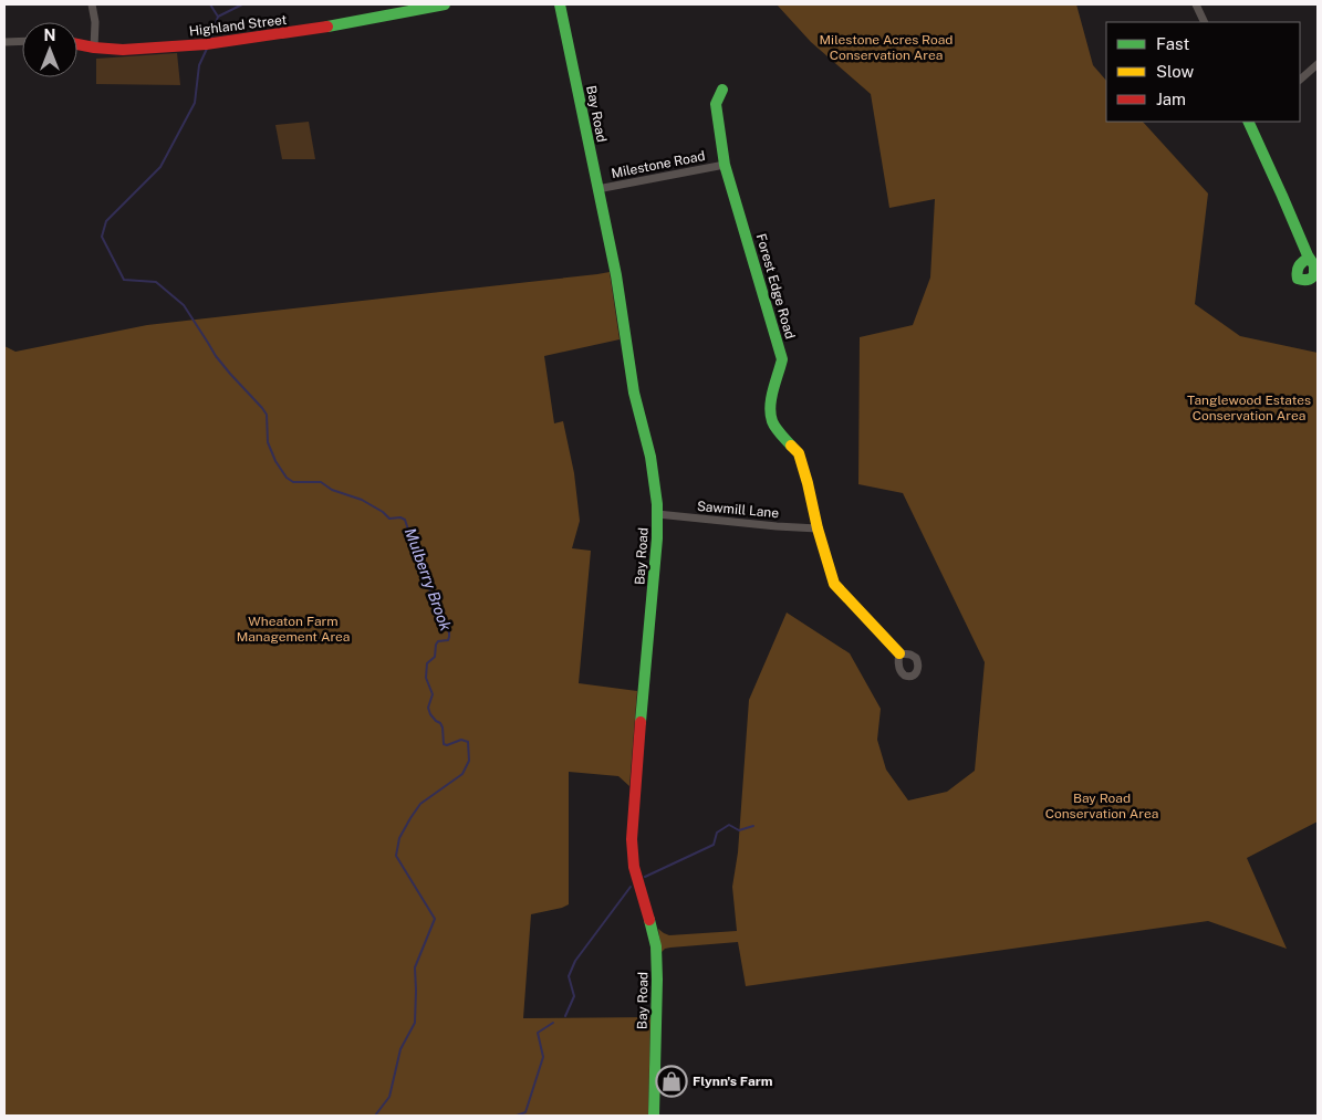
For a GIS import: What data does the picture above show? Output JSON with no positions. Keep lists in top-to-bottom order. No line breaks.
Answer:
{"streets":{"street":["Highland Street","Bay Road","Milestone Road","Forest Edge Road","Sawmill Lane"]},"crossings":[["Bay Road","Milestone Road"],["Bay Road","Sawmill Lane"],["Milestone Road","Forest Edge Road"],["Forest Edge Road","Sawmill Lane"]],"water":["Mulberry Brook"],"parks":["Milestone Acres Road Conservation Area","Tanglewood Estates Conservation Area","Wheaton Farm Management Area","Bay Road Conservation Area"],"places":{"shop":["Flynn's Farm"]},"legend":["Fast","Slow","Jam"],"north":"top"}
